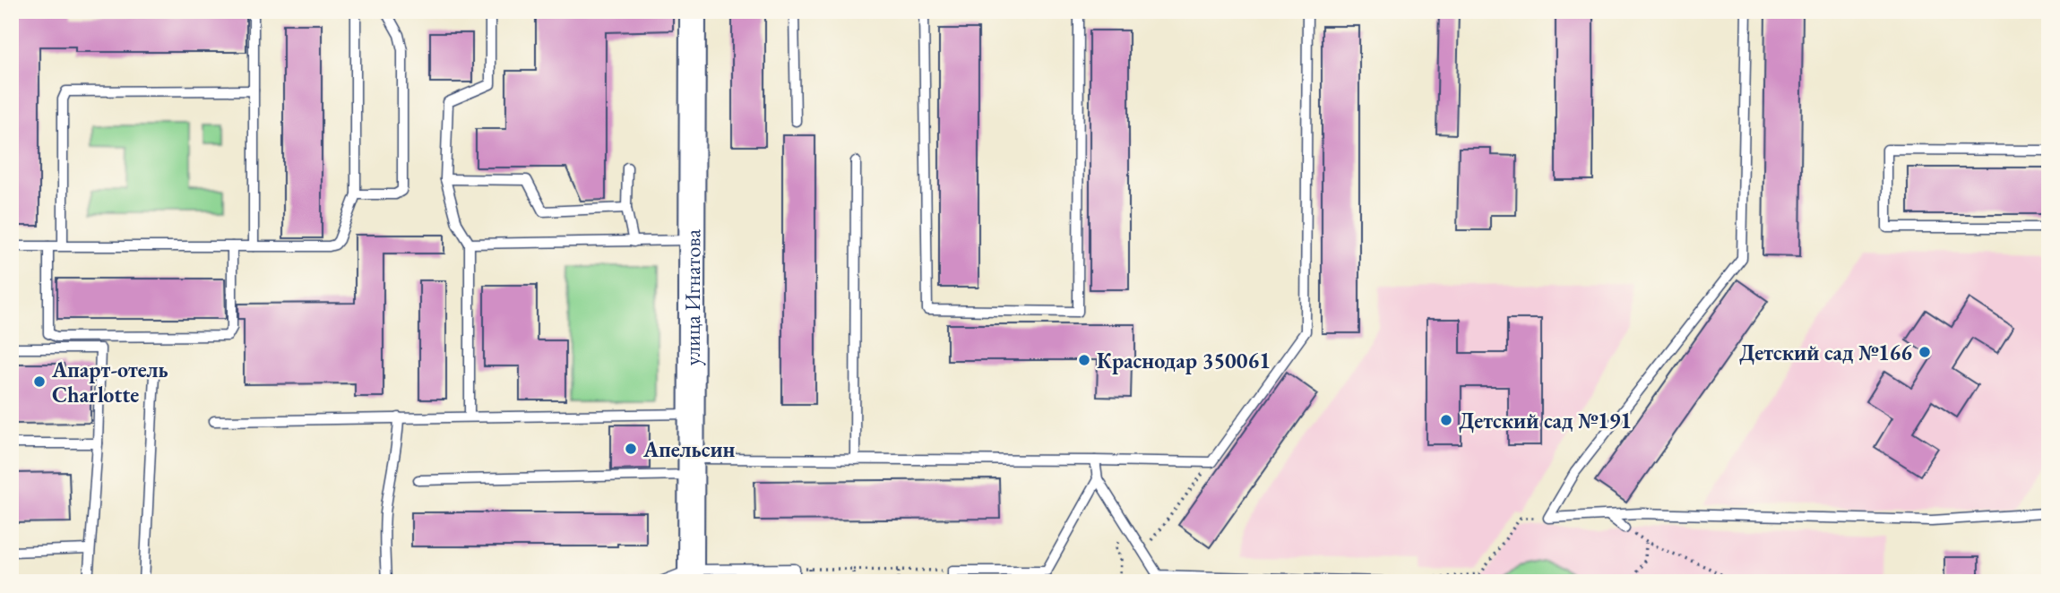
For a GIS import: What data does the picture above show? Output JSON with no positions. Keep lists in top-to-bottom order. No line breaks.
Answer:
{"streets":{"street":["улица Игнатова"]},"places":["Детский сад №166","Краснодар 350061","Апарт-отель Charlotte","Детский сад №191","Апельсин"]}
